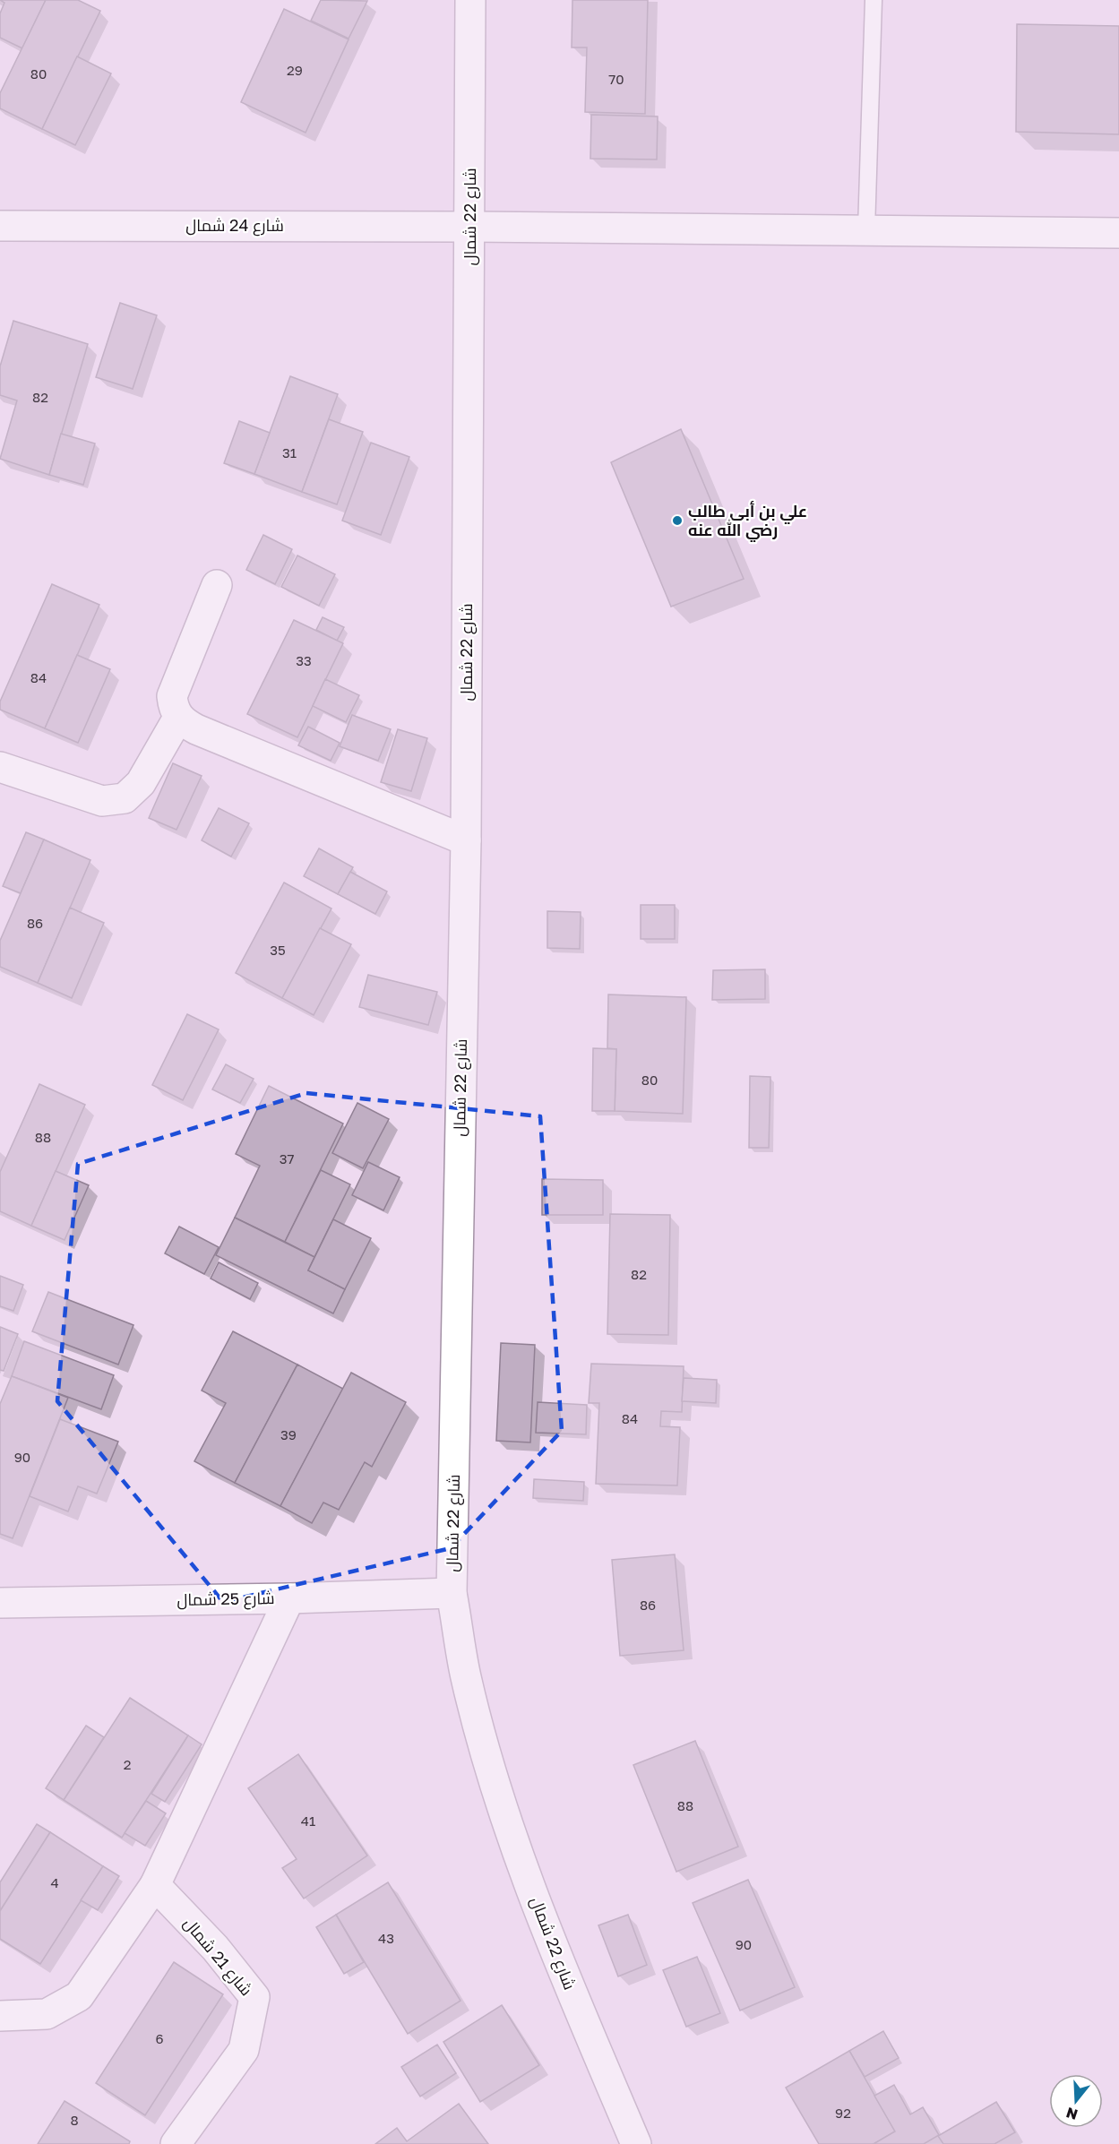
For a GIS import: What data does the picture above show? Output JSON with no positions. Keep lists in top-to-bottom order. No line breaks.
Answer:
{"streets":{"street":["شارع 22 شمال","شارع 24 شمال","شارع 25 شمال","شارع 21 شمال"]},"crossings":[["شارع 22 شمال","شارع 24 شمال"],["شارع 22 شمال","شارع 25 شمال"]],"places":["علي بن أبي طالب رضي الله عنه"],"house_numbers":["29","80","70","82","31","33","84","86","35","80","88","37","82","84","39","90","86","2","88","41","4","43","90","6","92","8"],"north":"bottom"}
